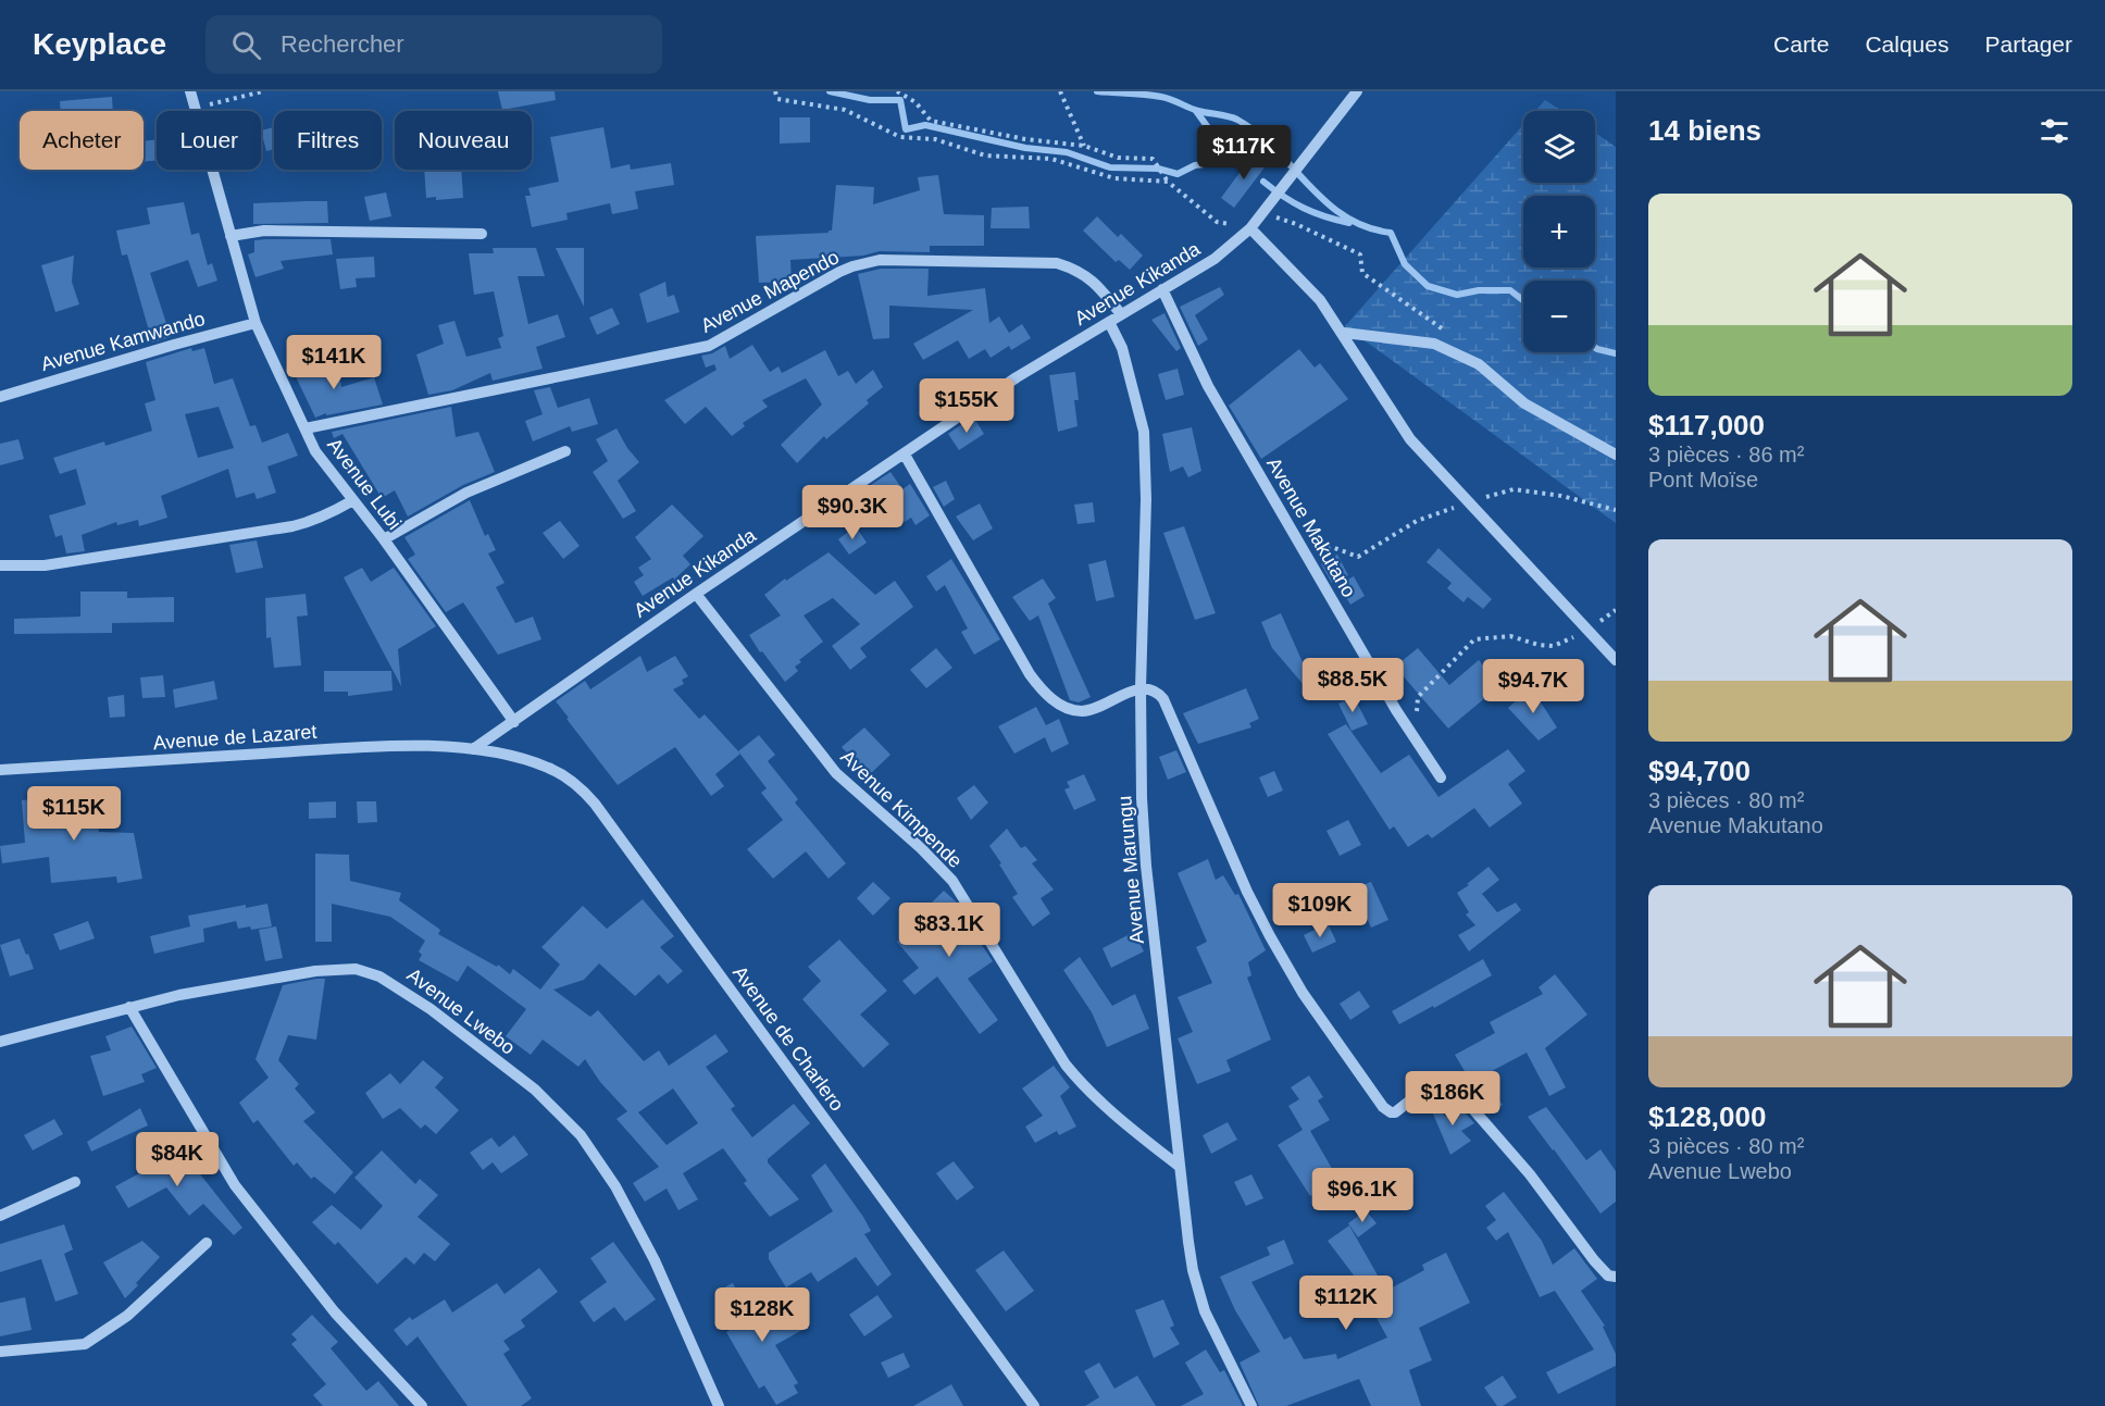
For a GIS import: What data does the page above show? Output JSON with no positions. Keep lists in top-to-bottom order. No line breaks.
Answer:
{"streets":{"street":["Avenue Kikanda","Avenue Mapendo","Avenue Kamwando","Avenue Lubi","Avenue Makutano","Avenue de Lazaret","Avenue Kimpende","Avenue Marungu","Avenue Lwebo","Avenue de Charlero"]},"crossings":[["Avenue Kikanda","Avenue Mapendo"],["Avenue Kikanda","Avenue Lubi"],["Avenue Kikanda","Avenue Makutano"],["Avenue Kikanda","Avenue de Lazaret"],["Avenue Kikanda","Avenue Kimpende"],["Avenue Kikanda","Avenue Marungu"],["Avenue Kikanda","Avenue de Charlero"],["Avenue Mapendo","Avenue Lubi"],["Avenue Kamwando","Avenue Lubi"],["Avenue de Lazaret","Avenue de Charlero"],["Avenue Kimpende","Avenue Marungu"]],"page":{"header":"Keyplace","search":"Rechercher","nav":["Carte","Calques","Partager"],"heading":"14 biens","map_buttons":["+","−"],"chip":["Acheter","Louer","Filtres","Nouveau"],"price":["$117K","$141K","$155K","$90.3K","$88.5K","$94.7K","$115K","$109K","$83.1K","$186K","$84K","$96.1K","$112K","$128K"],"list":[{"name":"$117,000","note":"3 pièces · 86 m² · Pont Moïse"},{"name":"$94,700","note":"3 pièces · 80 m² · Avenue Makutano"},{"name":"$128,000","note":"3 pièces · 80 m² · Avenue Lwebo"}]}}
